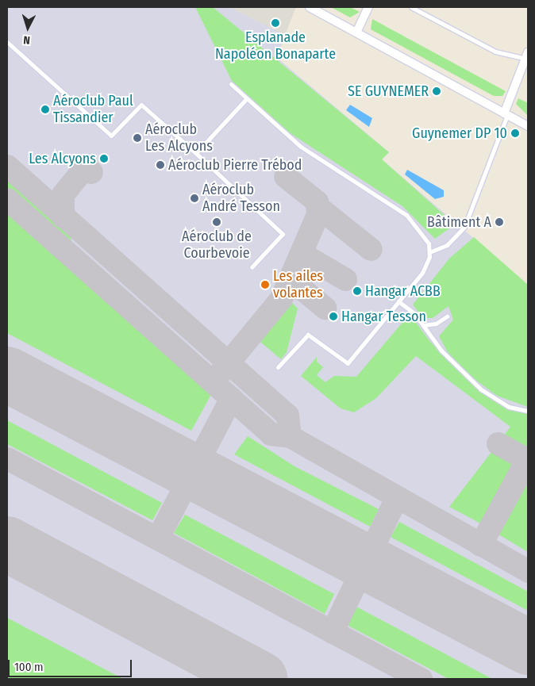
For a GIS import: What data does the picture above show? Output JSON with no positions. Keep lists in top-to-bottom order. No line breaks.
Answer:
{"places":["Esplanade Napoléon Bonaparte","SE GUYNEMER","Aéroclub Paul Tissandier","Guynemer DP 10","Aéroclub Les Alcyons","Les Alcyons","Aéroclub Pierre Trébod","Aéroclub André Tesson","Aéroclub de Courbevoie","Bâtiment A","Les ailes volantes","Hangar ACBB","Hangar Tesson"],"scale_bar":"100 m","north":"bottom"}
